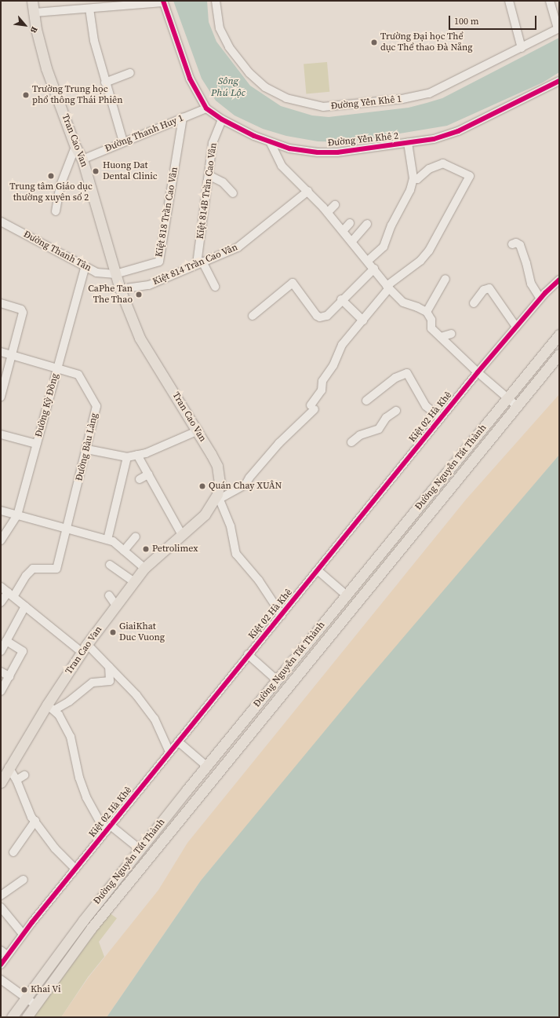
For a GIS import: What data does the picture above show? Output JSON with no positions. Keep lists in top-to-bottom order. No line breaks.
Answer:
{"streets":{"main road":["Tran Cao Van","Đường Nguyễn Tất Thành"],"street":["Đường Yên Khê 1","Đường Thanh Huy 1","Đường Yên Khê 2","Kiệt 814B Trần Cao Vân","Kiệt 818 Trần Cao Vân","Đường Thanh Tân","Kiệt 814 Trần Cao Vân","Đường Kỳ Đồng","Kiệt 02 Hà Khê","Đường Bàu Làng"]},"crossings":[["Đường Thanh Huy 1","Đường Yên Khê 2"],["Đường Thanh Huy 1","Tran Cao Van"],["Đường Thanh Huy 1","Kiệt 818 Trần Cao Vân"],["Đường Yên Khê 2","Kiệt 814B Trần Cao Vân"],["Tran Cao Van","Kiệt 818 Trần Cao Vân"],["Tran Cao Van","Đường Thanh Tân"],["Tran Cao Van","Kiệt 814 Trần Cao Vân"],["Kiệt 814B Trần Cao Vân","Kiệt 814 Trần Cao Vân"],["Kiệt 818 Trần Cao Vân","Đường Thanh Tân"],["Đường Thanh Tân","Đường Kỳ Đồng"],["Đường Kỳ Đồng","Đường Bàu Làng"]],"water":["Sông Phú Lộc"],"places":["Trường Đại học Thể dục Thể thao Đà Nẵng","Trường Trung học phổ thông Thái Phiên","Huong Dat Dental Clinic","Trung tâm Giáo dục thường xuyên số 2","CaPhe Tan The Thao","Quán Chay XUÂN","Petrolimex","GiaiKhat Duc Vuong","Khai Vi"],"scale_bar":"100 m","north":"bottom right"}
